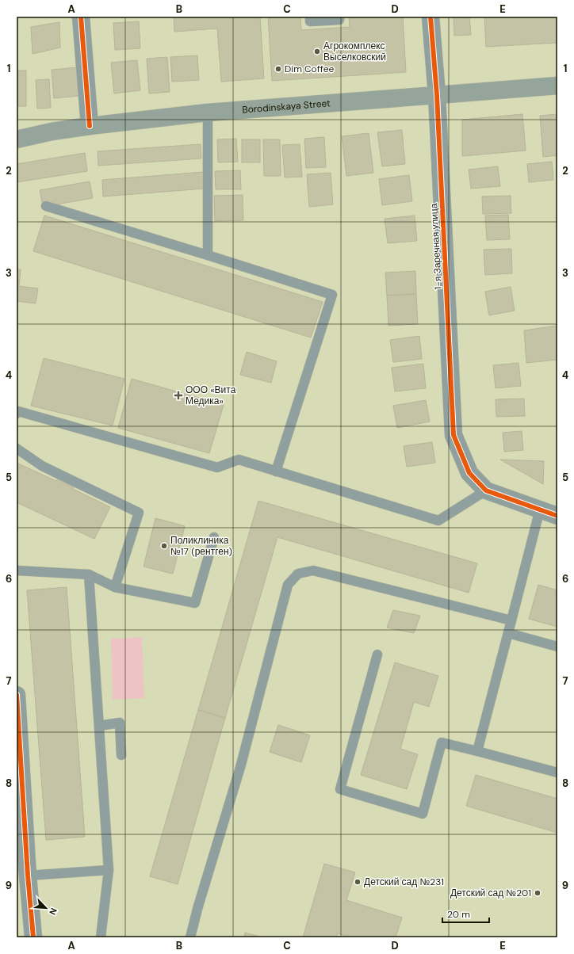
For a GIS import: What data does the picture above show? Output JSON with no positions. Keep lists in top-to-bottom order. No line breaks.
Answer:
{"streets":{"main road":["Borodinskaya Street"],"street":["1-я Заречная улица"]},"crossings":[["Borodinskaya Street","1-я Заречная улица"]],"places":{"other":["Агрокомплекс Выселковский","Dim Coffee","Поликлиника №17 (рентген)","Детский сад №231","Детский сад №201"],"health":["ООО «Вита Медика»"]},"scale_bar":"20 m","north":"bottom right","grid":{"columns":["A","B","C","D","E"],"rows":["1","2","3","4","5","6","7","8","9"]}}
